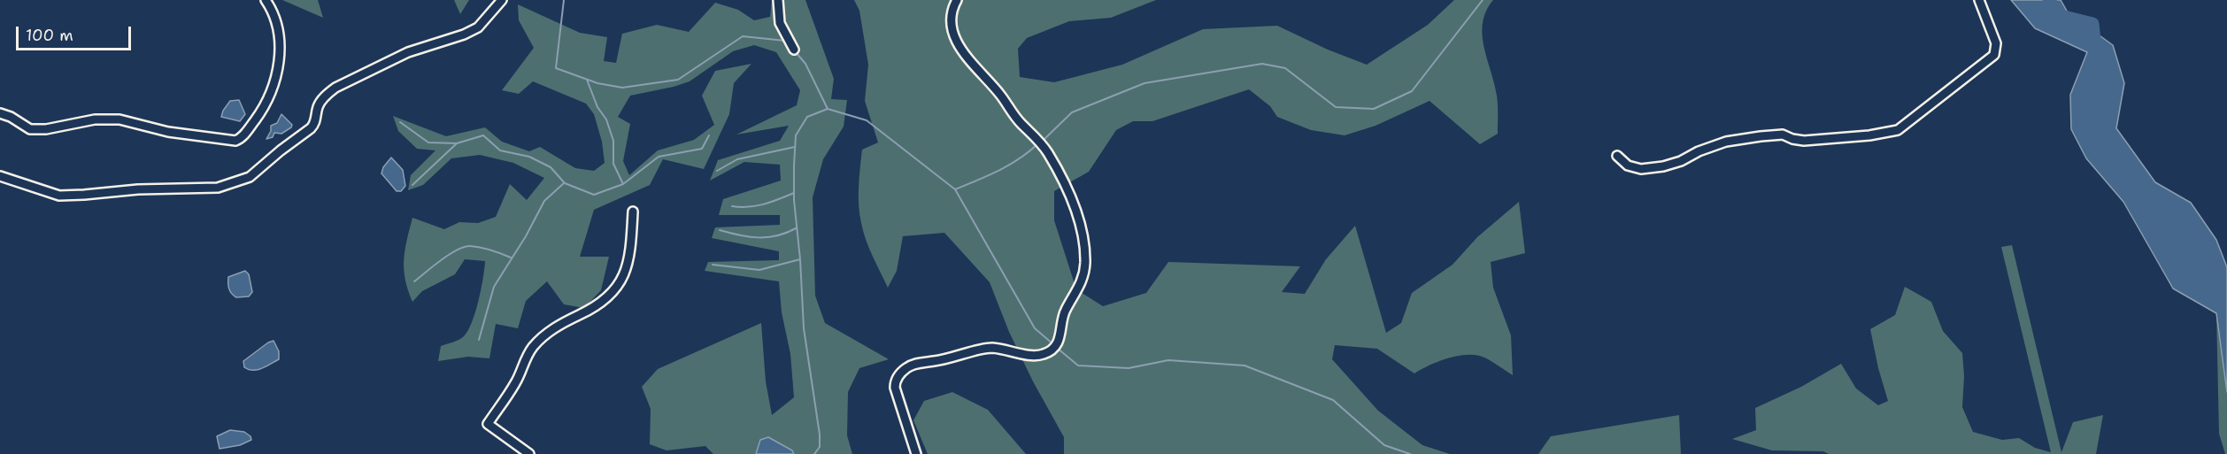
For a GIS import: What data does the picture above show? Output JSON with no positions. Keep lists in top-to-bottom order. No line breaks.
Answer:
{"scale_bar":"100 m"}
